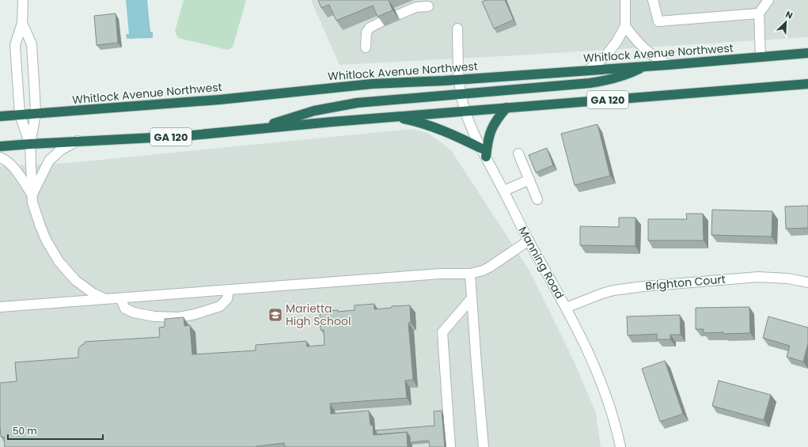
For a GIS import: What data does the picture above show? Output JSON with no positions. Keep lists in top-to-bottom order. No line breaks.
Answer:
{"streets":{"highway":["Whitlock Avenue Northwest","GA 120"],"street":["Manning Road","Brighton Court"]},"crossings":[["Whitlock Avenue Northwest","Manning Road"],["GA 120","Manning Road"],["Manning Road","Brighton Court"]],"places":{"school or university":["Marietta High School"]},"scale_bar":"50 m","north":"top right"}
